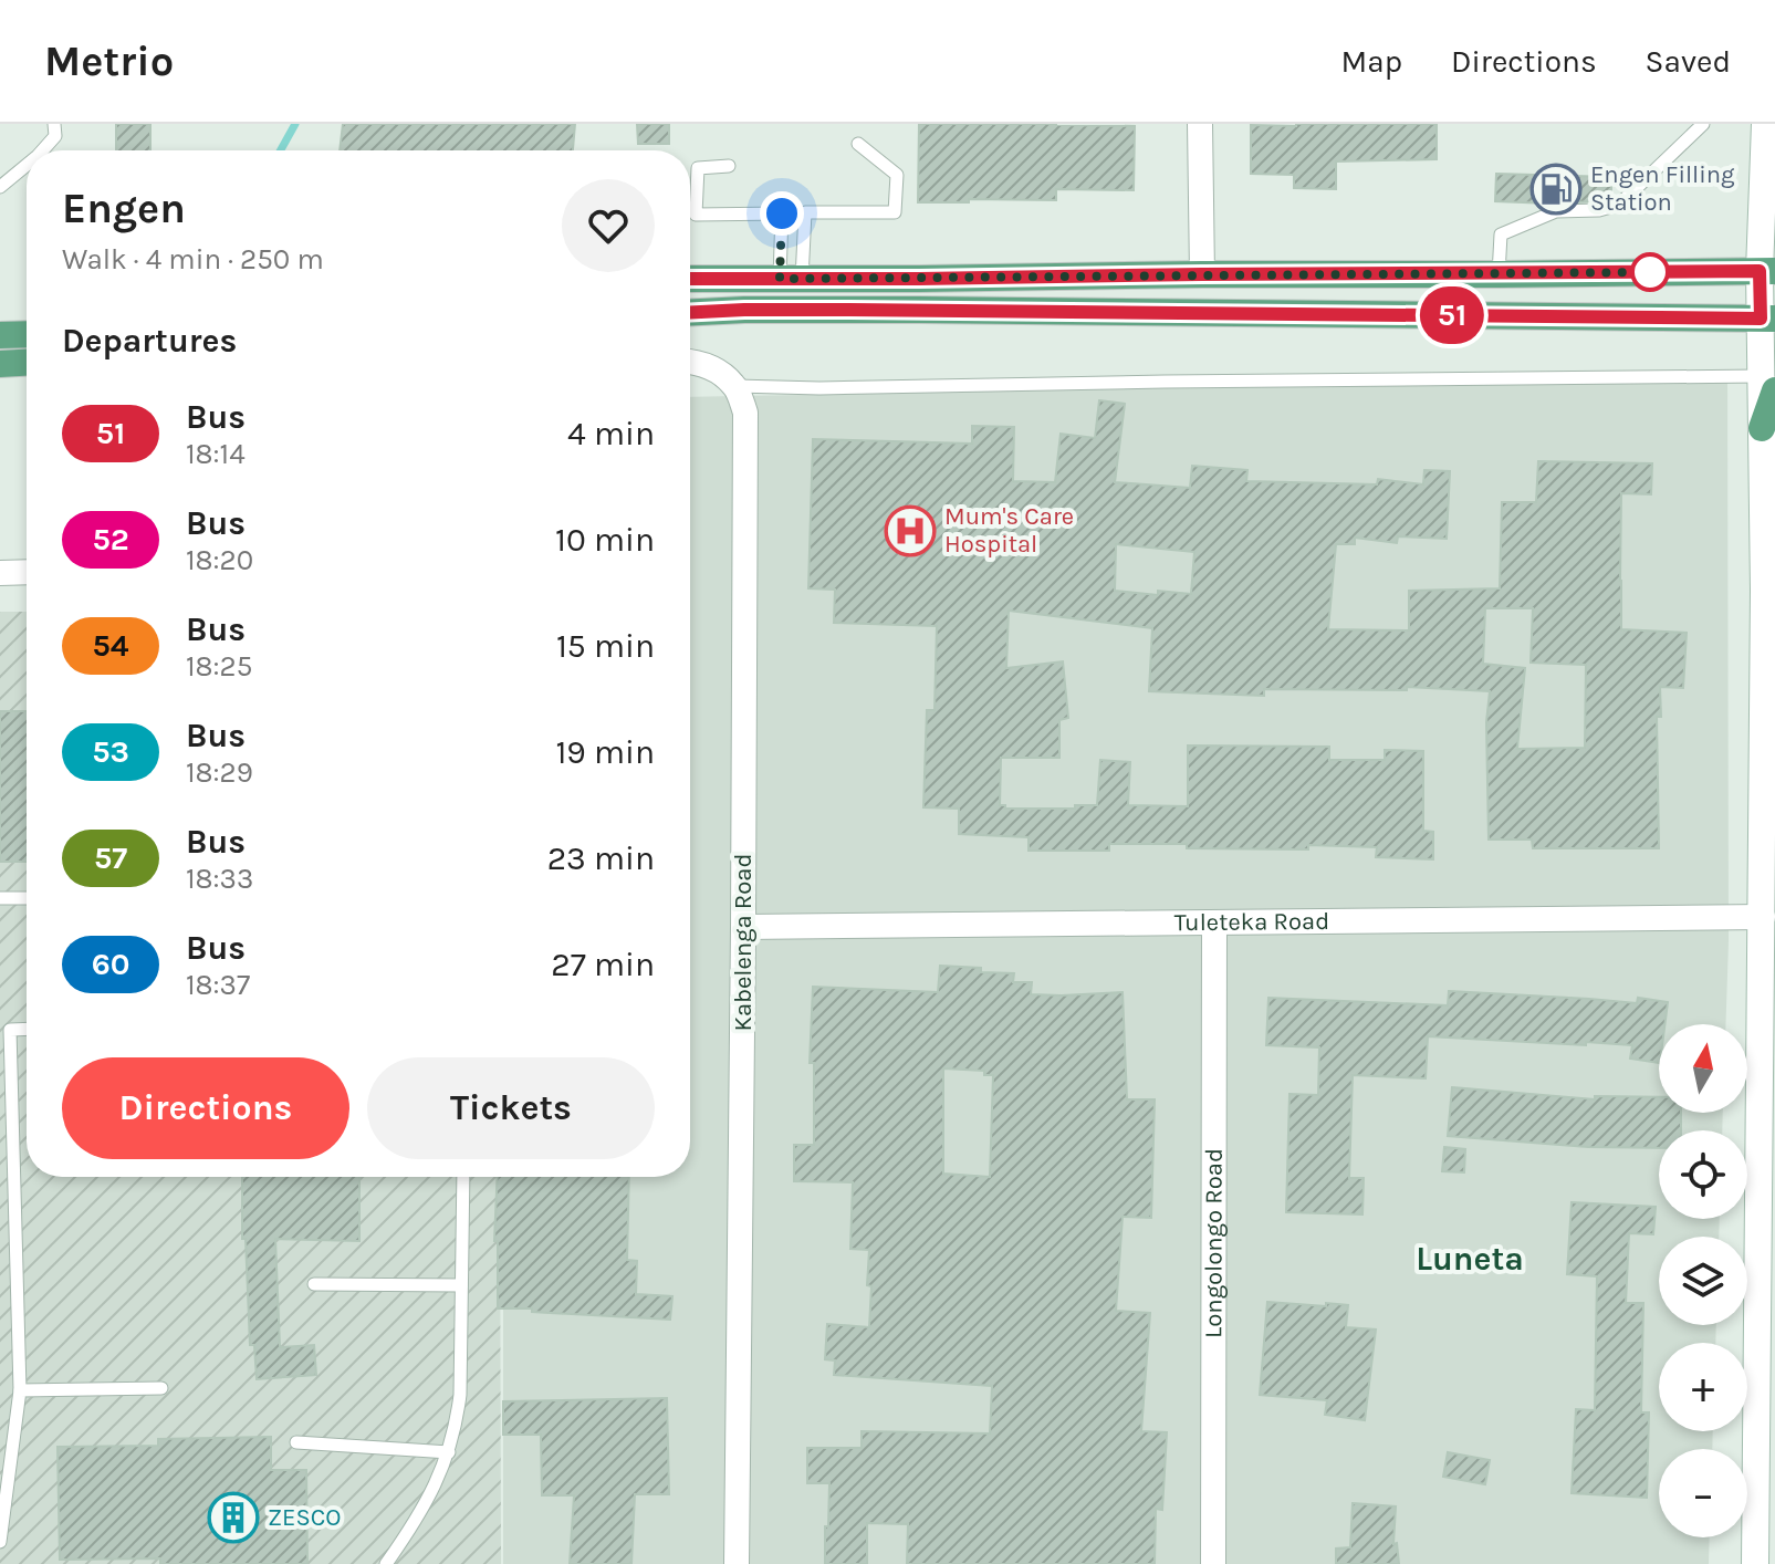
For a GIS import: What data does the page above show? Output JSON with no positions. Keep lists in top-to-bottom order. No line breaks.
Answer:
{"streets":{"street":["Tuleteka Road","Kabelenga Road","Longolongo Road"]},"crossings":[["Tuleteka Road","Kabelenga Road"],["Tuleteka Road","Longolongo Road"]],"districts":["Luneta"],"places":{"fuel station":["Engen Filling Station"],"hospital":["Mum's Care Hospital"],"building":["ZESCO"]},"lines":["bus line 51"],"north":"top","page":{"header":"Metrio","nav":["Map","Directions","Saved"],"on_map":"51","heading":[["Engen","Walk · 4 min · 250 m"],"Departures"],"list":[{"mark":"51","name":"Bus","note":"18:14","value":"4 min"},{"mark":"52","name":"Bus","note":"18:20","value":"10 min"},{"mark":"54","name":"Bus","note":"18:25","value":"15 min"},{"mark":"53","name":"Bus","note":"18:29","value":"19 min"},{"mark":"57","name":"Bus","note":"18:33","value":"23 min"},{"mark":"60","name":"Bus","note":"18:37","value":"27 min"}],"map_buttons":["+","−"],"buttons":["Directions","Tickets"]}}
